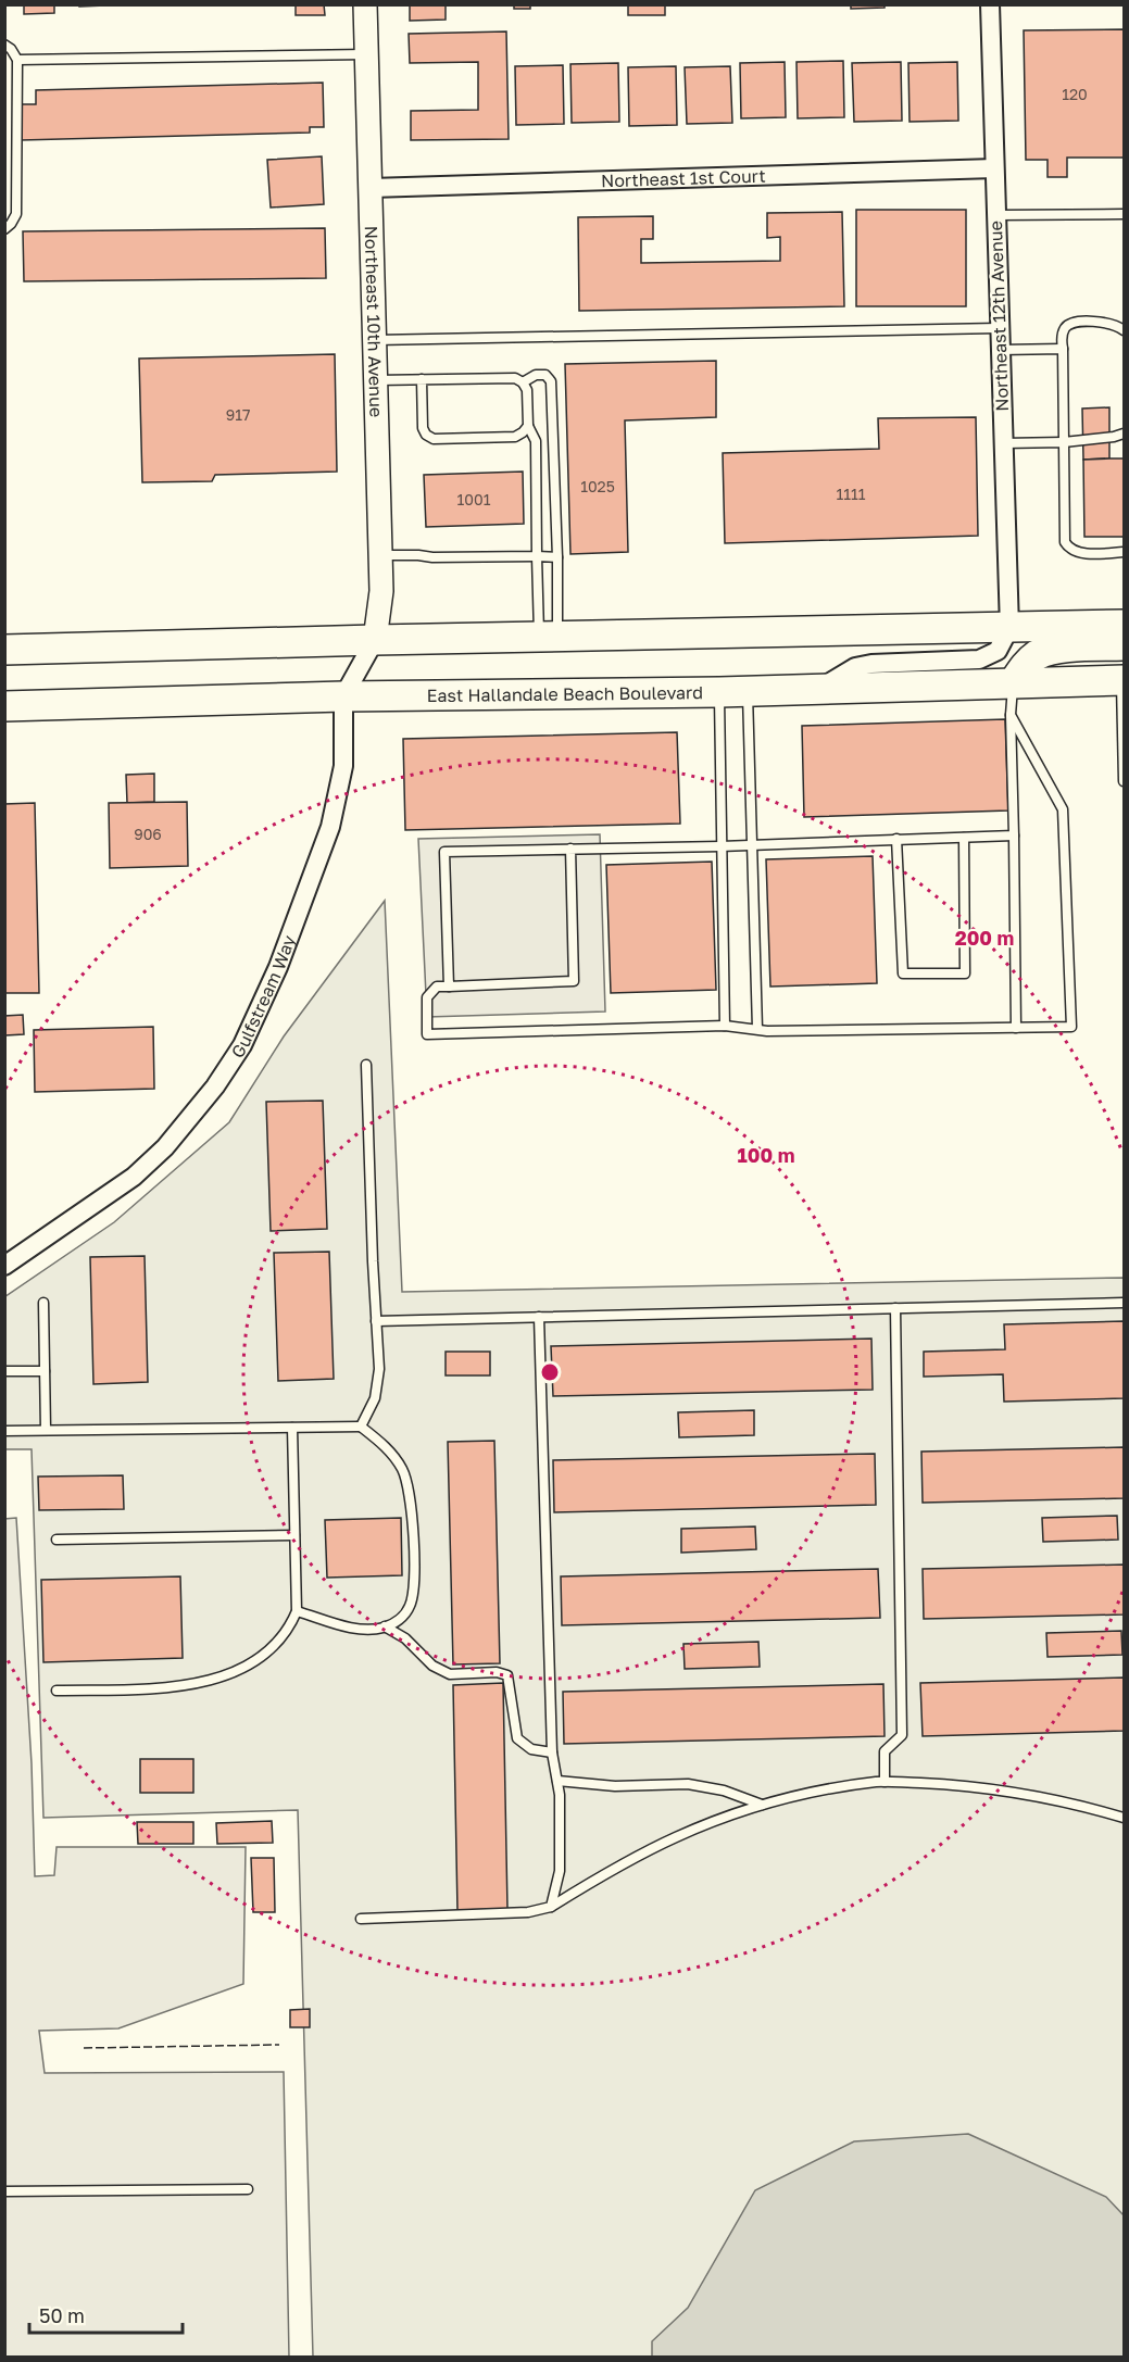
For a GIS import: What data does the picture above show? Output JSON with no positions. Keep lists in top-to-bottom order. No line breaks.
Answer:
{"streets":{"main road":["East Hallandale Beach Boulevard"],"street":["Northeast 1st Court","Northeast 12th Avenue","Northeast 10th Avenue","Gulfstream Way"]},"crossings":[["Northeast 1st Court","Northeast 12th Avenue"],["Northeast 1st Court","Northeast 10th Avenue"],["Northeast 10th Avenue","Gulfstream Way"],["East Hallandale Beach Boulevard","Gulfstream Way"]],"house_numbers":["120","917","1025","1111","1001","906"],"scale_bar":"50 m","rings":["200 m","100 m"]}
